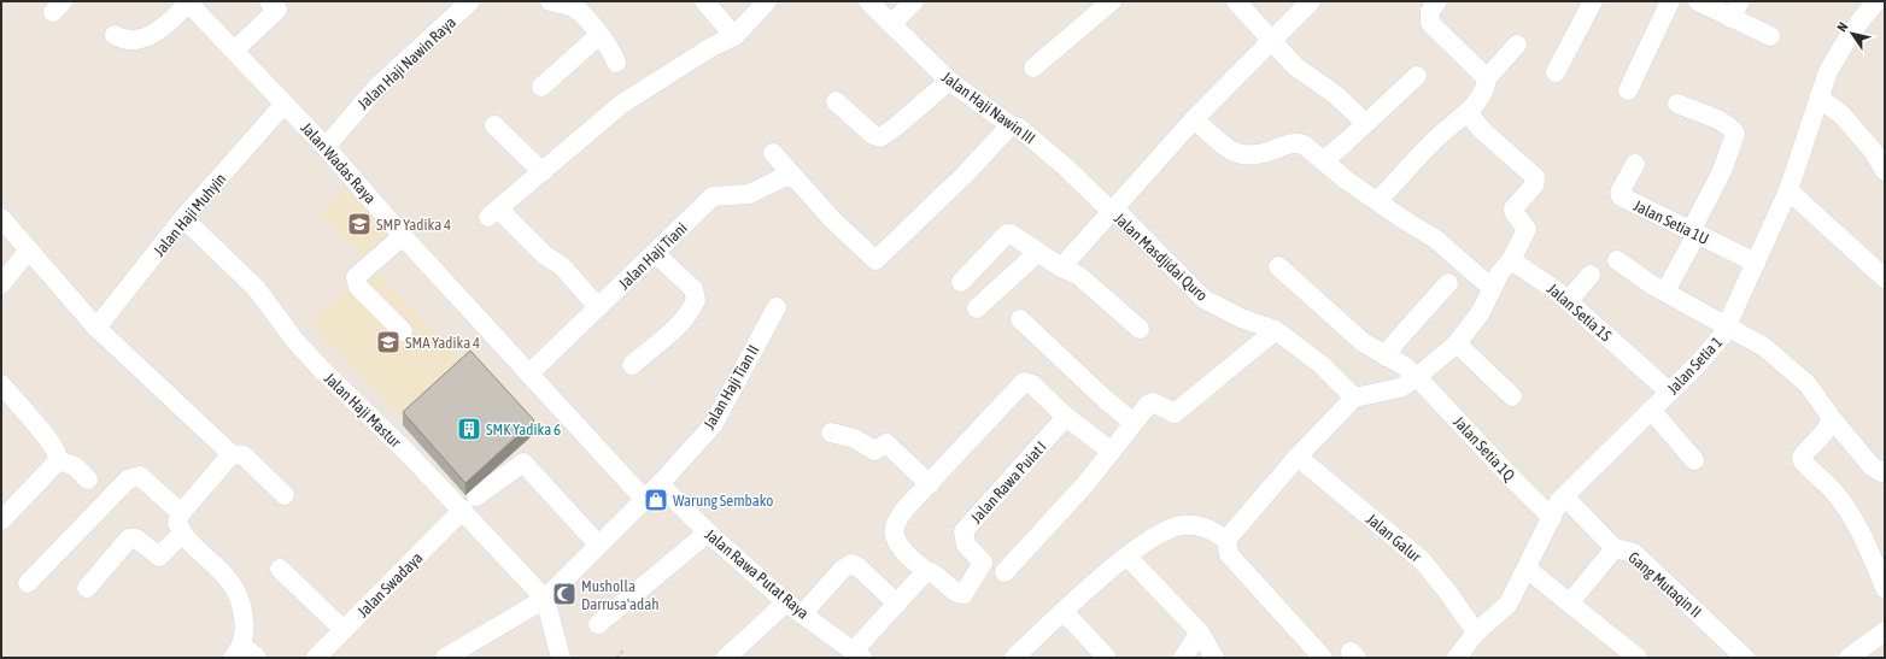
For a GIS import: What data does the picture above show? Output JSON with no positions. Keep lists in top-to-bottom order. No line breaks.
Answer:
{"streets":{"street":["Jalan Haji Nawin Raya","Jalan Haji Nawin III","Jalan Wadas Raya","Jalan Haji Muhyin","Jalan Setia 1U","Jalan Haji Tiani","Jalan Masdjidai Quro","Jalan Setia 1S","Jalan Setia 1","Jalan Haji Tian II","Jalan Haji Mastur","Jalan Setia 1Q","Jalan Rawa Puiat I","Jalan Galur","Jalan Rawa Putat Raya","Jalan Swadaya","Gang Mutaqin II"]},"crossings":[["Jalan Haji Nawin Raya","Jalan Wadas Raya"],["Jalan Haji Nawin III","Jalan Masdjidai Quro"],["Jalan Wadas Raya","Jalan Haji Muhyin"],["Jalan Wadas Raya","Jalan Haji Tiani"],["Jalan Wadas Raya","Jalan Haji Tian II"],["Jalan Haji Muhyin","Jalan Haji Mastur"],["Jalan Setia 1U","Jalan Setia 1"],["Jalan Setia 1S","Jalan Setia 1"],["Jalan Setia 1","Jalan Setia 1Q"],["Jalan Setia 1","Jalan Galur"],["Jalan Setia 1","Gang Mutaqin II"],["Jalan Haji Tian II","Jalan Haji Mastur"],["Jalan Haji Tian II","Jalan Rawa Putat Raya"],["Jalan Haji Tian II","Jalan Swadaya"],["Jalan Haji Mastur","Jalan Swadaya"]],"places":{"school or university":["SMP Yadika 4","SMA Yadika 4"],"building":["SMK Yadika 6"],"shop":["Warung Sembako"],"mosque":["Musholla Darrusa'adah"]},"north":"top left"}
